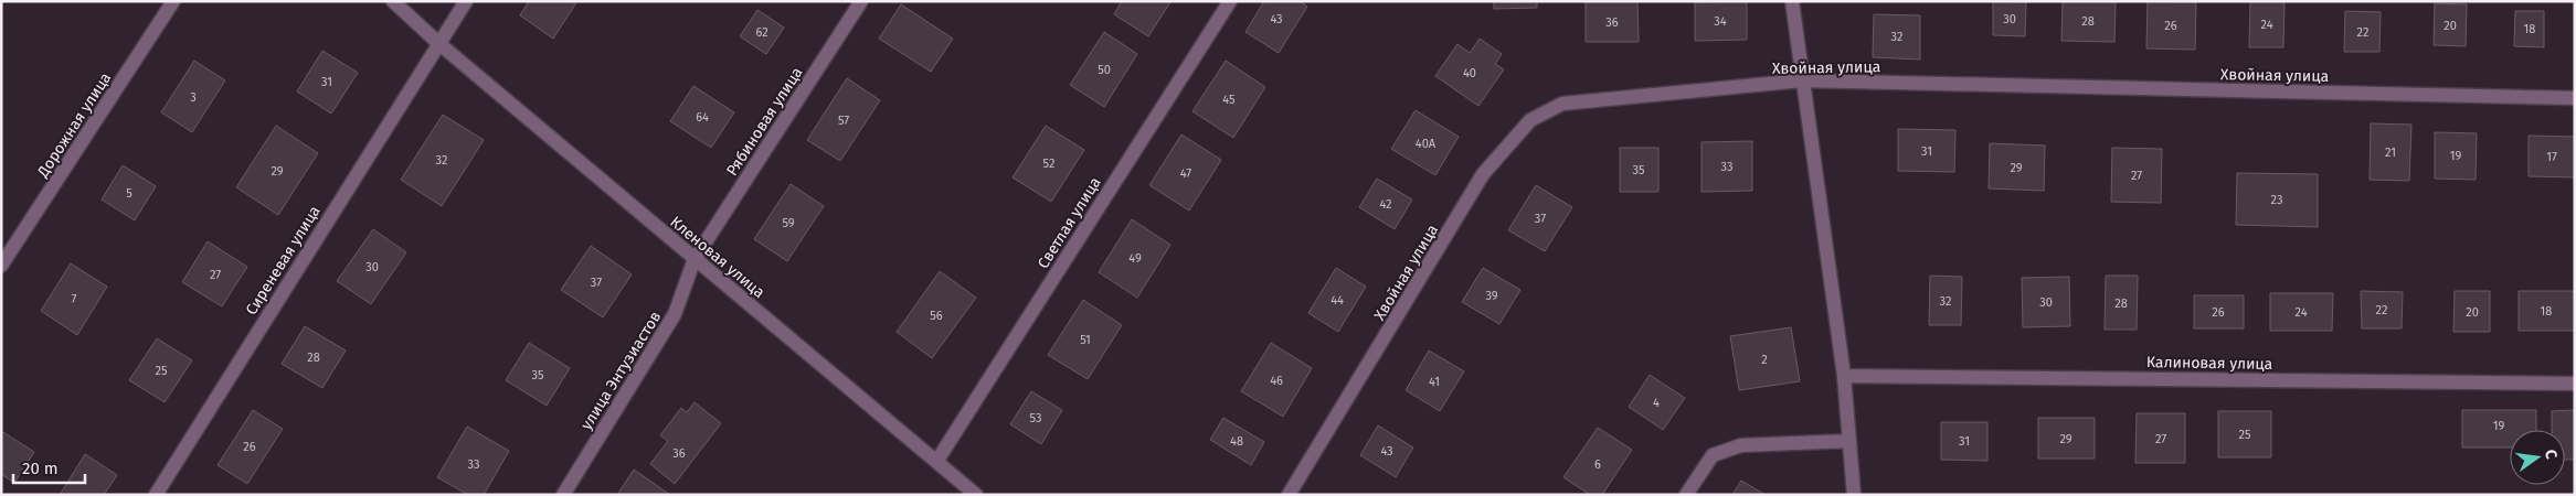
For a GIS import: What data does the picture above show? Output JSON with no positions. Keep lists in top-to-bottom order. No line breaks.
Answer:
{"streets":{"street":["Хвойная улица","Рябиновая улица","Дорожная улица","Светлая улица","Кленовая улица","Сиреневая улица","Калиновая улица","улица Энтузиастов"]},"crossings":[["Рябиновая улица","Кленовая улица"],["Рябиновая улица","улица Энтузиастов"],["Светлая улица","Кленовая улица"],["Кленовая улица","Сиреневая улица"],["Кленовая улица","улица Энтузиастов"]],"house_numbers":["43","30","34","28","36","24","26","20","18","62","22","32","50","40","31","3","45","64","57","40А","31","21","19","17","32","52","33","29","35","29","47","27","5","23","42","37","59","49","30","27","37","39","7","44","32","30","28","22","18","26","24","20","56","51","28","2","25","35","46","41","4","53","19","25","29","27","48","31","26","43","36","33","6"],"scale_bar":"20 m","north":"right"}
